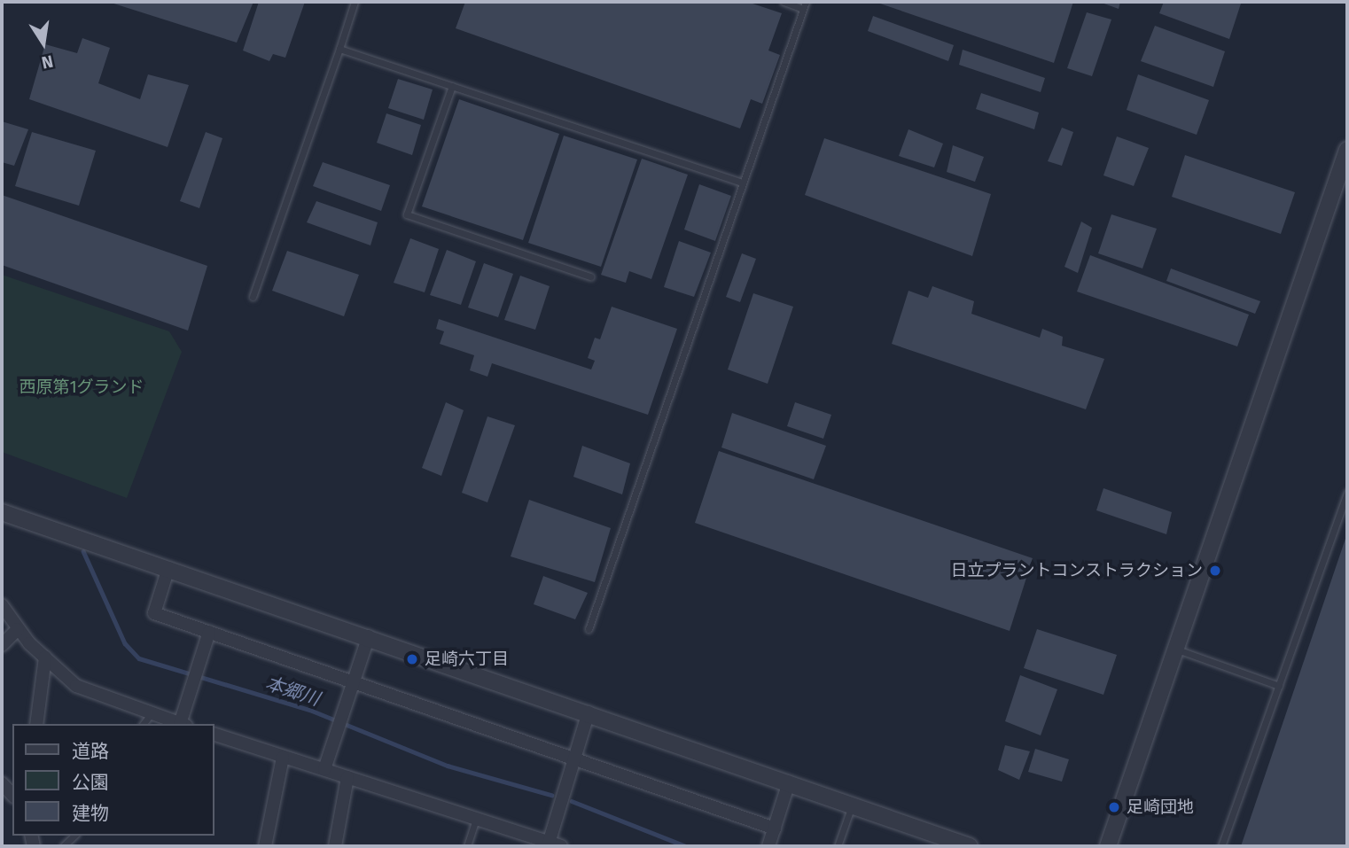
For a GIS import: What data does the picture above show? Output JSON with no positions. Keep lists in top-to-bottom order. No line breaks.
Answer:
{"water":["本郷川"],"parks":["西原第1グランド"],"places":["日立プラントコンストラクション","足崎六丁目","足崎団地"],"legend":["道路","公園","建物"],"north":"bottom"}
